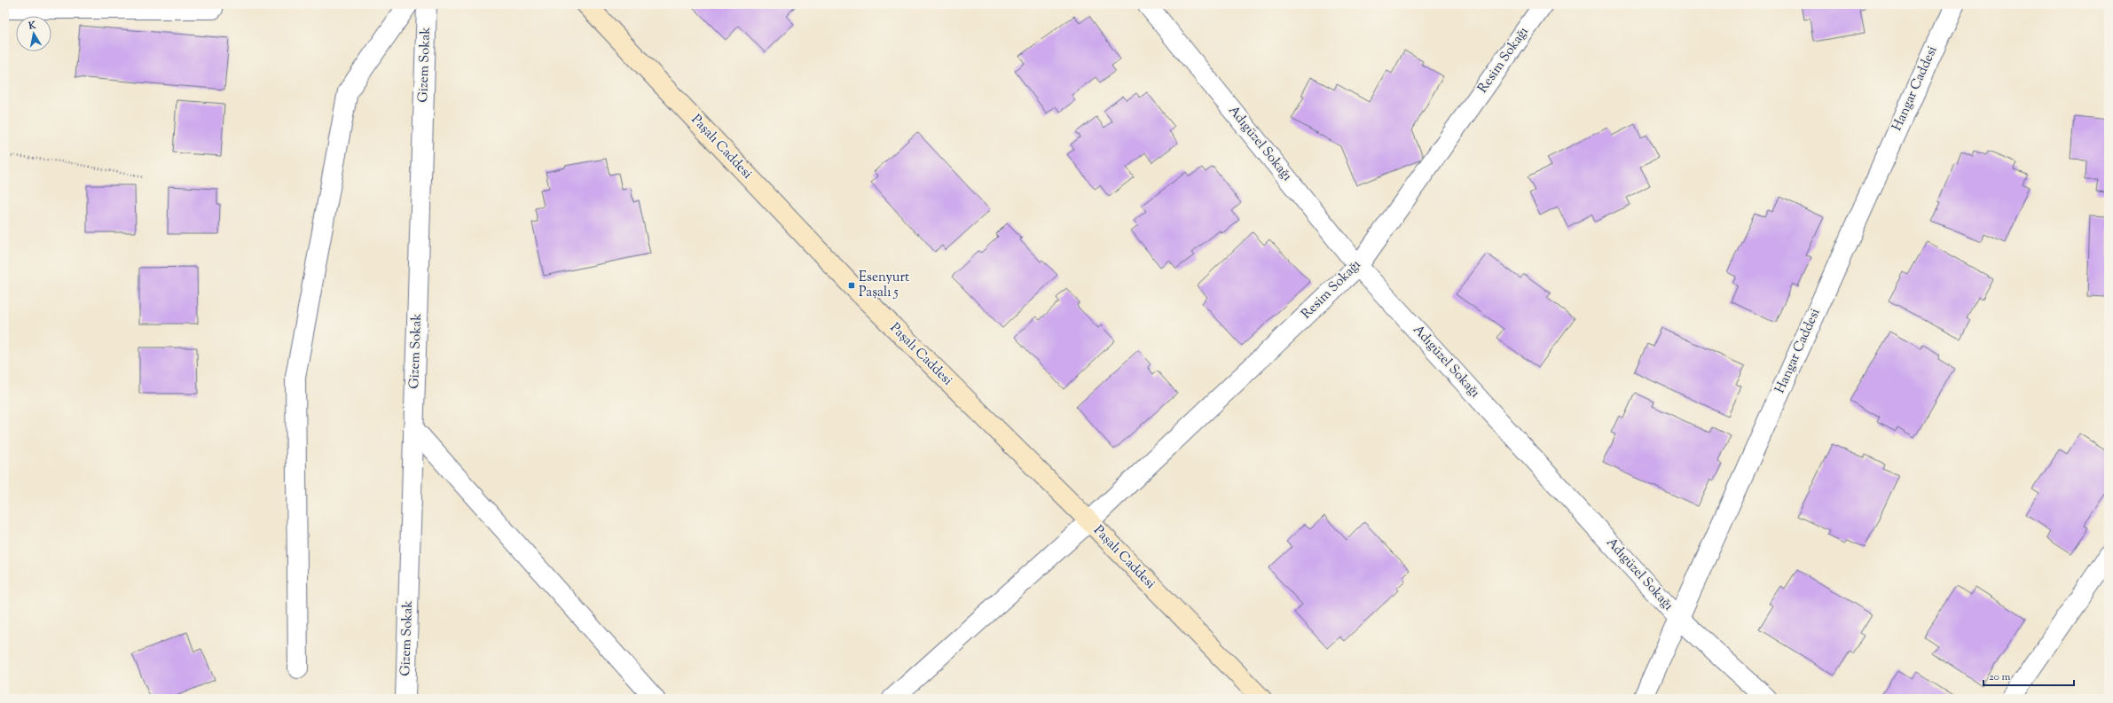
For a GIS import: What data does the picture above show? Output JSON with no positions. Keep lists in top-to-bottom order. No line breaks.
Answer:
{"streets":{"street":["Resim Sokağı","Gizem Sokak","Hangar Caddesi","Adıgüzel Sokağı","Paşalı Caddesi"]},"crossings":[["Resim Sokağı","Adıgüzel Sokağı"],["Resim Sokağı","Paşalı Caddesi"],["Hangar Caddesi","Adıgüzel Sokağı"]],"places":{"transit":["Esenyurt Paşalı 5"]},"scale_bar":"20 m","north":"top"}
